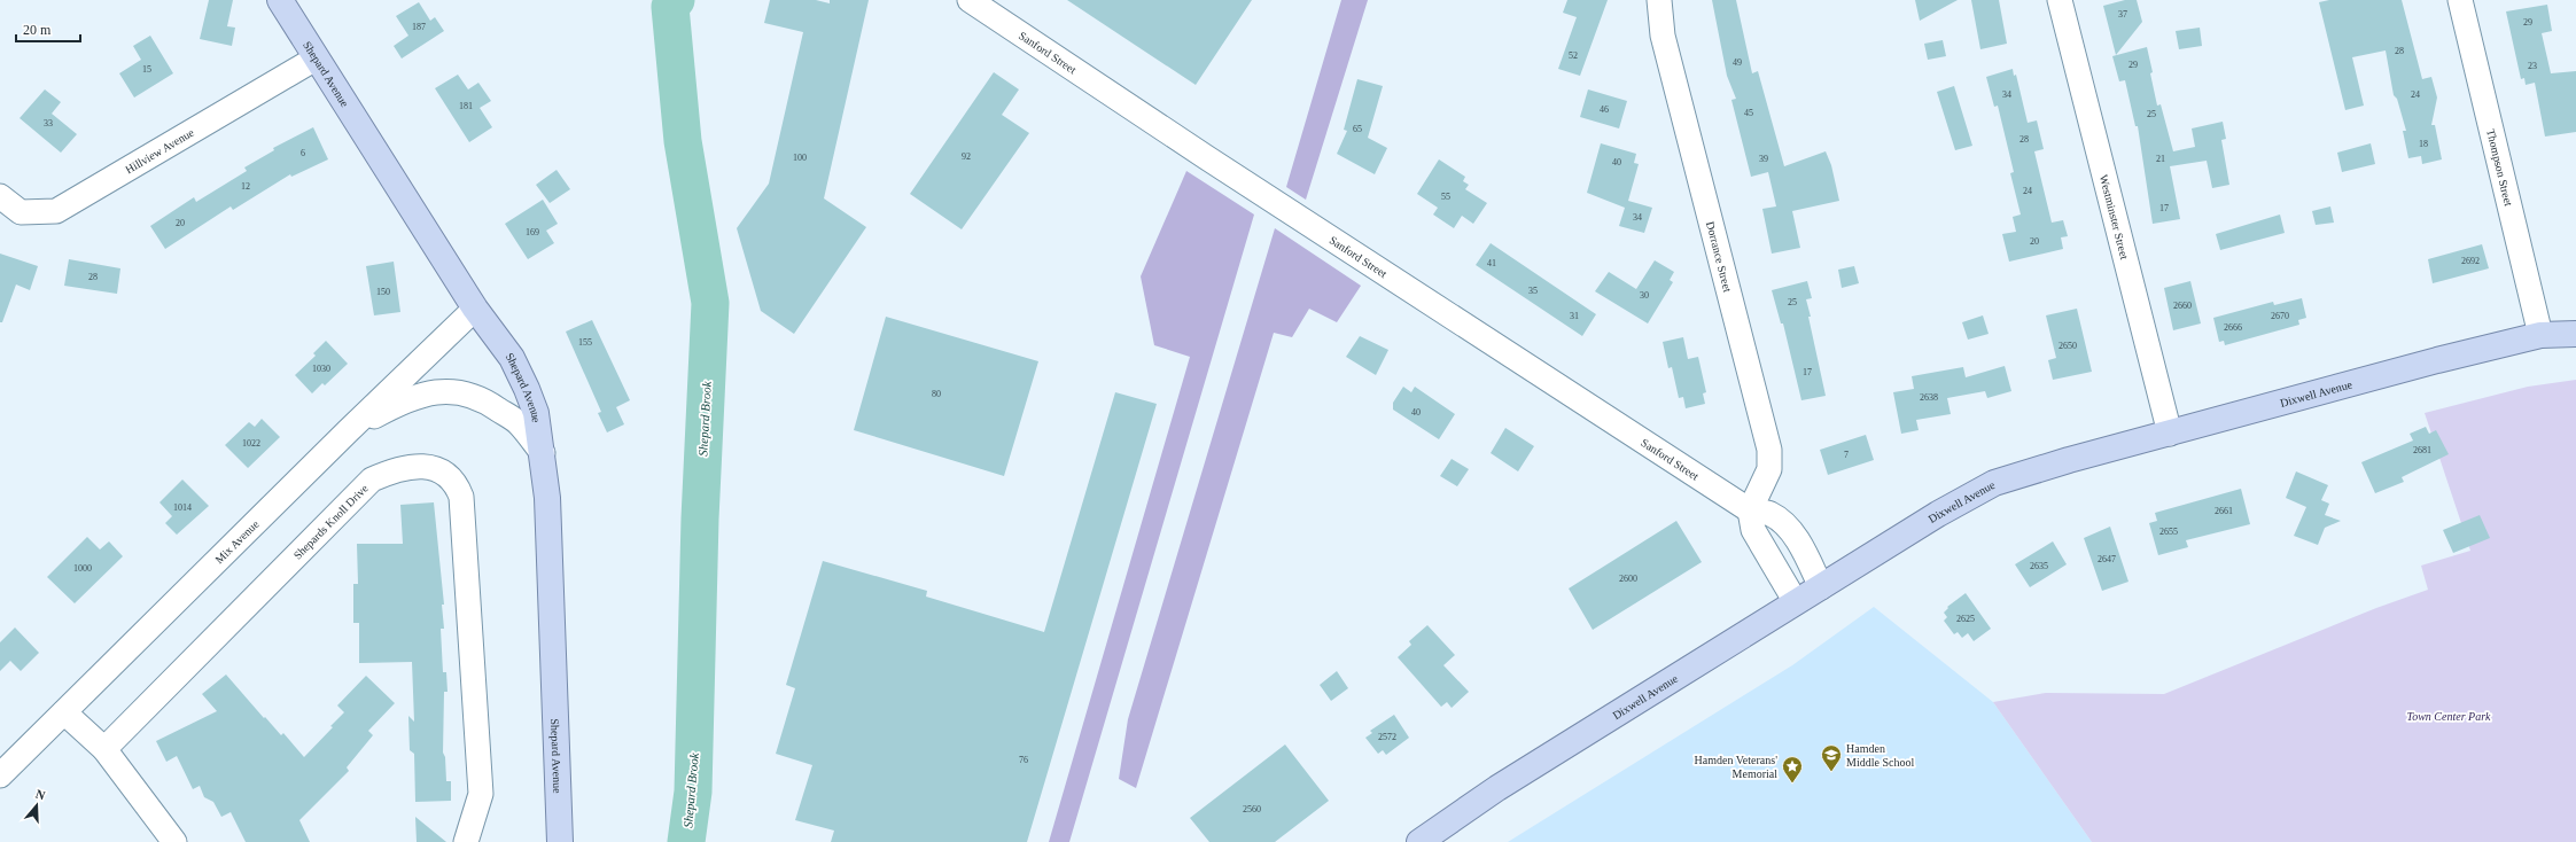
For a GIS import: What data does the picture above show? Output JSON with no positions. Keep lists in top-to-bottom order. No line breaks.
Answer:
{"streets":{"main road":["Shepard Avenue","Dixwell Avenue"],"street":["Sanford Street","Hillview Avenue","Thompson Street","Westminster Street","Dorrance Street","Shepards Knoll Drive","Mix Avenue"]},"crossings":[["Sanford Street","Dorrance Street"],["Sanford Street","Dixwell Avenue"],["Shepard Avenue","Hillview Avenue"],["Shepard Avenue","Mix Avenue"],["Thompson Street","Dixwell Avenue"],["Westminster Street","Dixwell Avenue"]],"water":["Shepard Brook"],"parks":["Town Center Park"],"places":{"school or university":["Hamden Middle School"],"place":["Hamden Veterans' Memorial"]},"house_numbers":["37","29","187","28","52","49","29","23","15","34","24","181","46","45","25","33","65","28","18","6","92","100","39","21","40","12","24","55","17","34","20","169","20","2692","41","28","35","150","30","25","2660","31","2670","2666","155","2650","1030","17","80","2638","40","1022","2681","7","1014","2661","2655","2647","2635","1000","2600","2625","2572","76","2560"],"scale_bar":"20 m","north":"top"}
